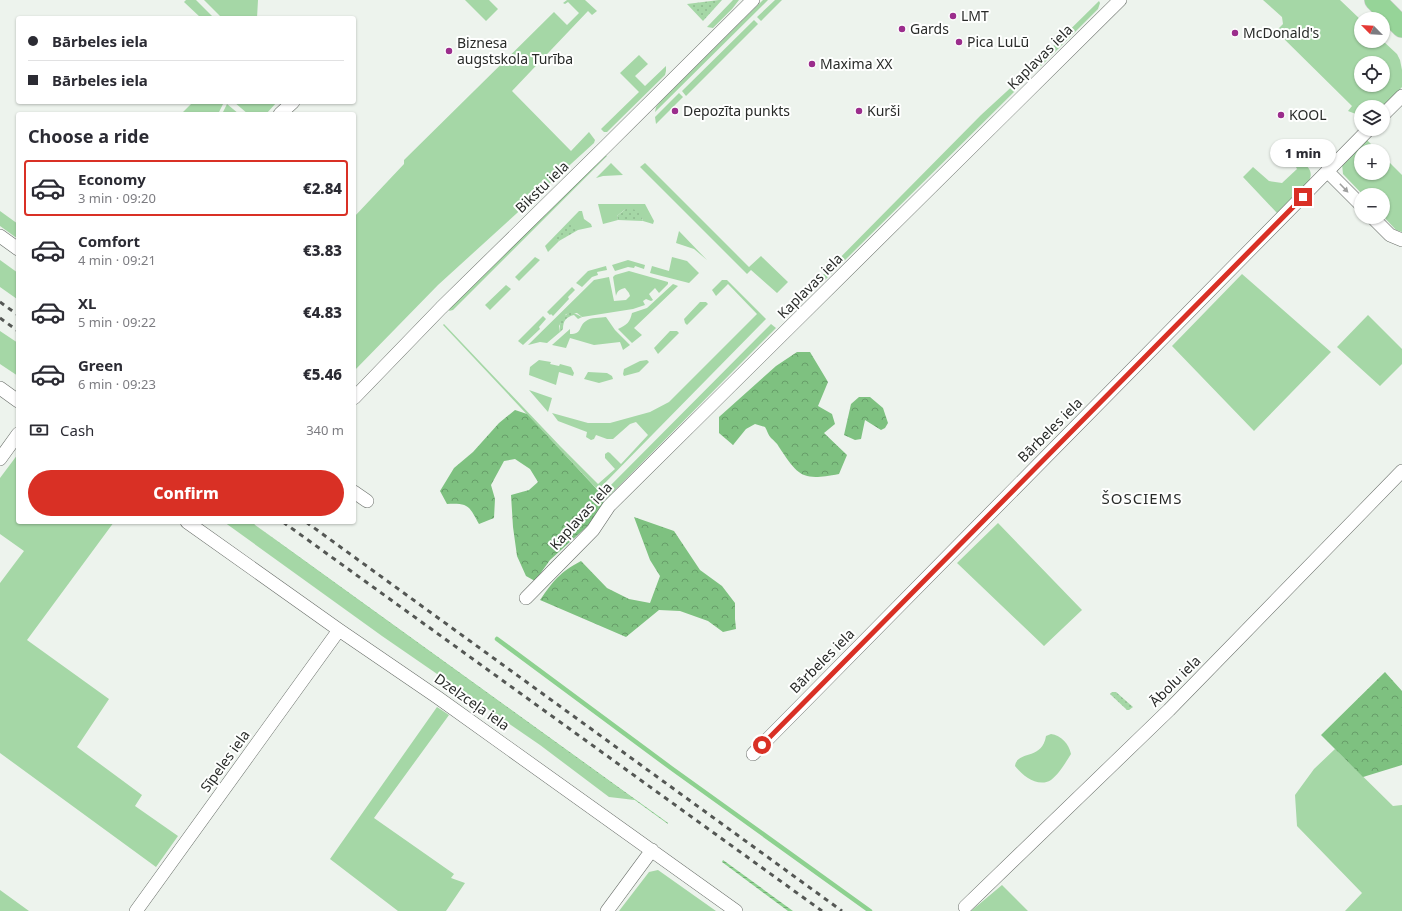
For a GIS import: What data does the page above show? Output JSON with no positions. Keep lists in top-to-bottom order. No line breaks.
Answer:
{"streets":{"street":["Kaplavas iela","Bikstu iela","Bārbeles iela","Ābolu iela","Dzelzceļa iela","Sīpeles iela"]},"crossings":[["Dzelzceļa iela","Sīpeles iela"]],"districts":["ŠOSCIEMS"],"places":["LMT","Gards","McDonald's","Pica LuLū","Biznesa augstskola Turība","Maxima XX","Depozīta punkts","Kurši","KOOL"],"north":"top left","page":{"map_buttons":["+","−"],"banner":["Bārbeles iela","Bārbeles iela"],"heading":"Choose a ride","bubble":"1 min","list":[{"name":"Economy","note":"3 min · 09:20","value":"€2.84"},{"name":"Comfort","note":"4 min · 09:21","value":"€3.83"},{"name":"XL","note":"5 min · 09:22","value":"€4.83"},{"name":"Green","note":"6 min · 09:23","value":"€5.46"}],"pay":["Cash","340 m"],"buttons":"Confirm"}}
